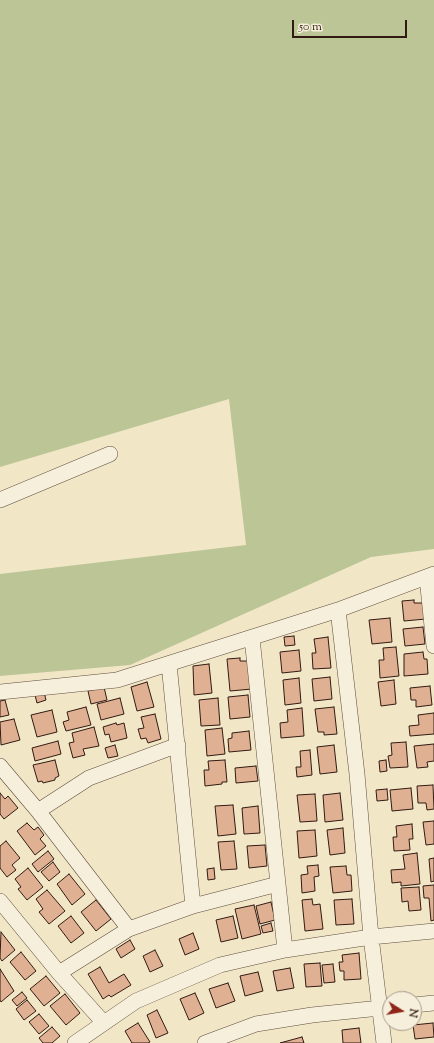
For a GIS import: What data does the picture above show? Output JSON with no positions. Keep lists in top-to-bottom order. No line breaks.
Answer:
{"scale_bar":"50 m","north":"right"}
